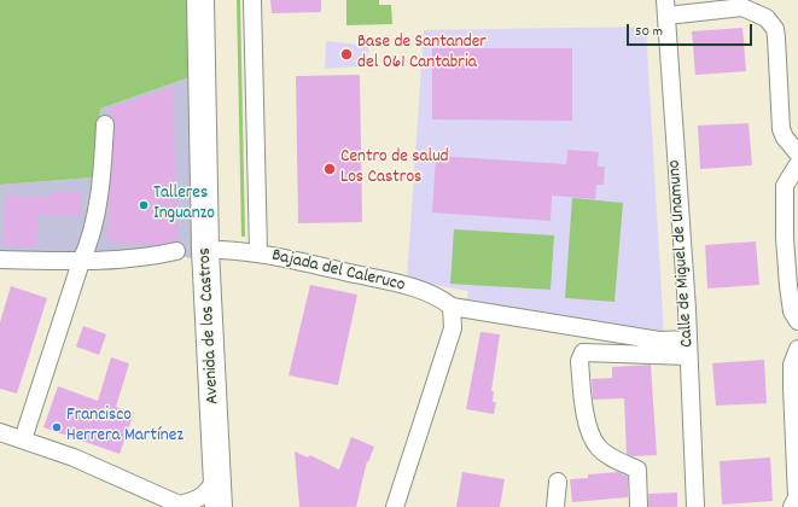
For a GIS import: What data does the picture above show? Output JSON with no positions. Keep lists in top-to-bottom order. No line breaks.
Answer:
{"streets":{"main road":["Avenida de los Castros"],"street":["Calle de Miguel de Unamuno","Bajada del Caleruco"]},"crossings":[["Calle de Miguel de Unamuno","Bajada del Caleruco"],["Bajada del Caleruco","Avenida de los Castros"]],"places":["Base de Santander del 061 Cantabria","Centro de salud Los Castros","Talleres Inguanzo","Francisco Herrera Martínez"],"scale_bar":"50 m"}
